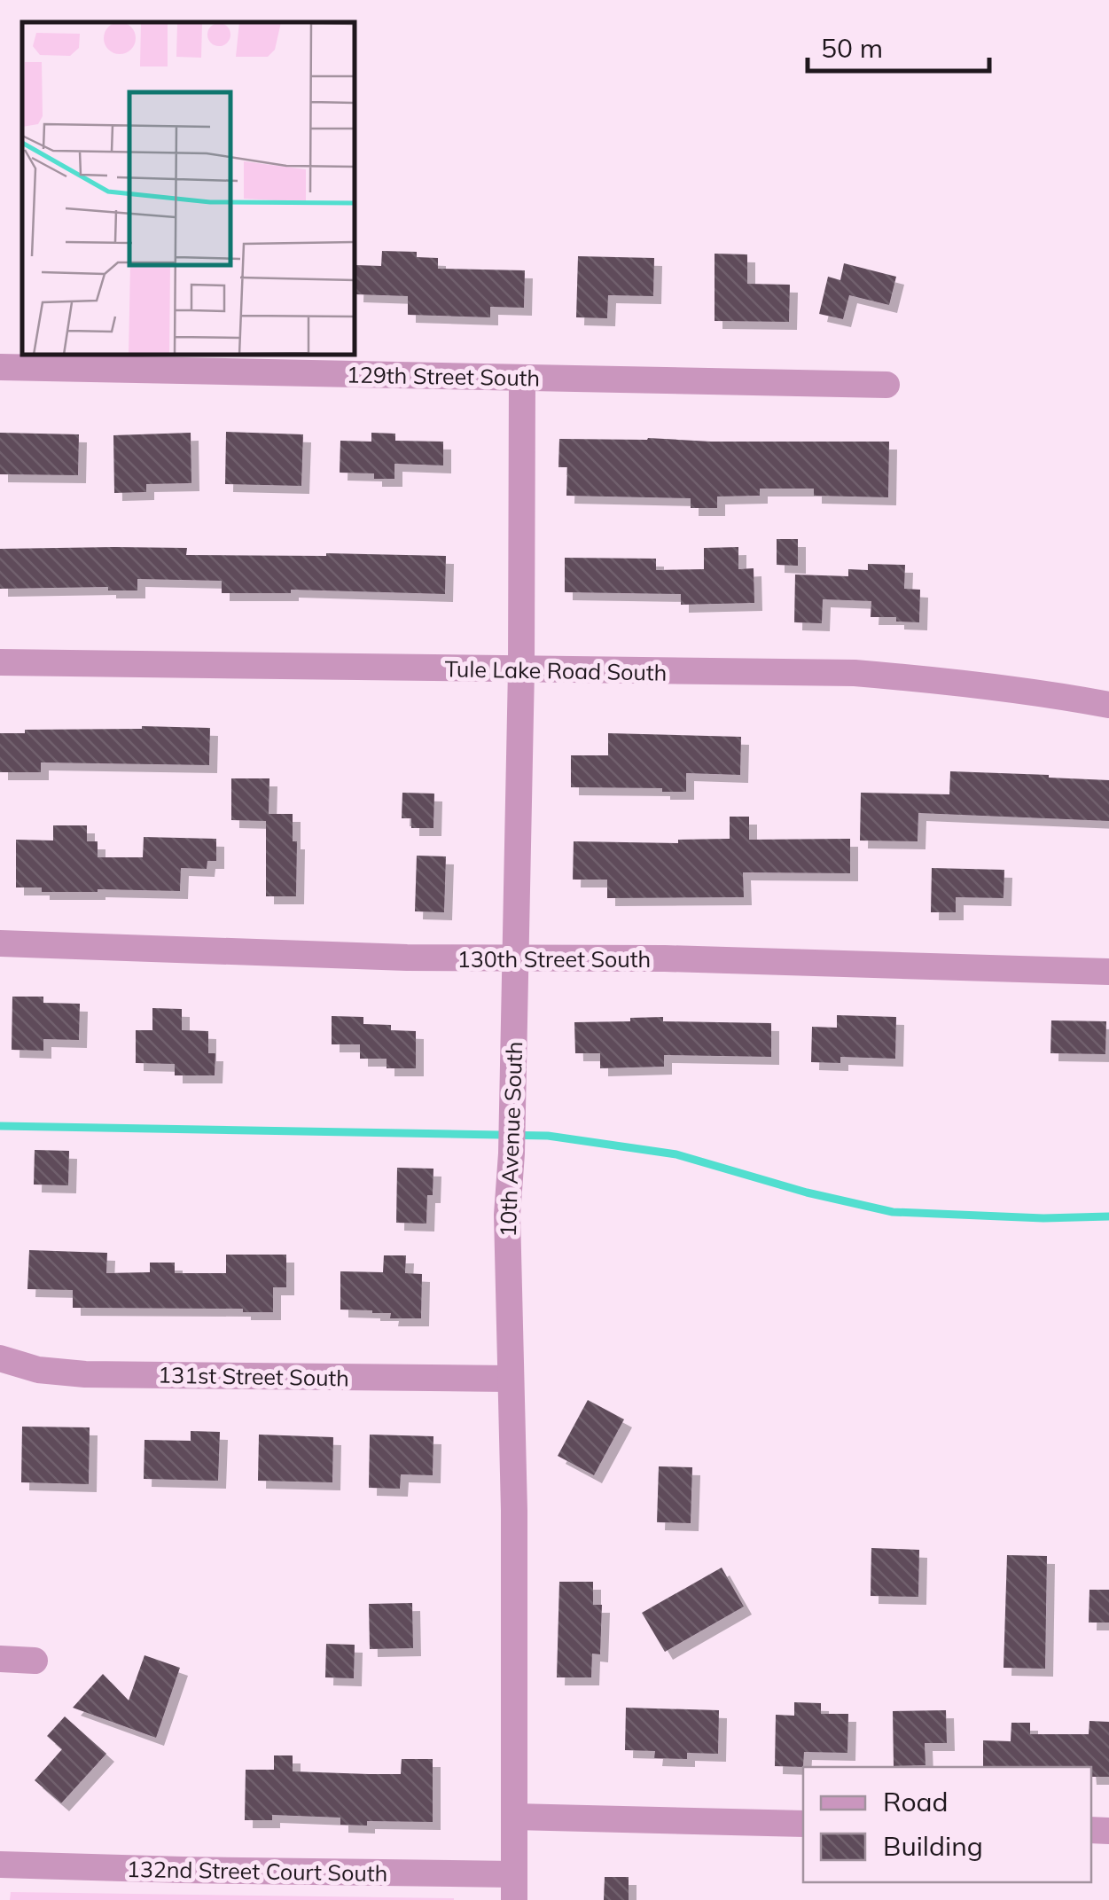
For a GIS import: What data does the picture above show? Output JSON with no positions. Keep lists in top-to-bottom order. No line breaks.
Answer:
{"streets":{"street":["129th Street South","Tule Lake Road South","130th Street South","10th Avenue South","131st Street South","132nd Street Court South"]},"crossings":[["129th Street South","10th Avenue South"],["Tule Lake Road South","10th Avenue South"],["130th Street South","10th Avenue South"],["10th Avenue South","131st Street South"],["10th Avenue South","132nd Street Court South"]],"legend":["Road","Building"],"scale_bar":"50 m"}
